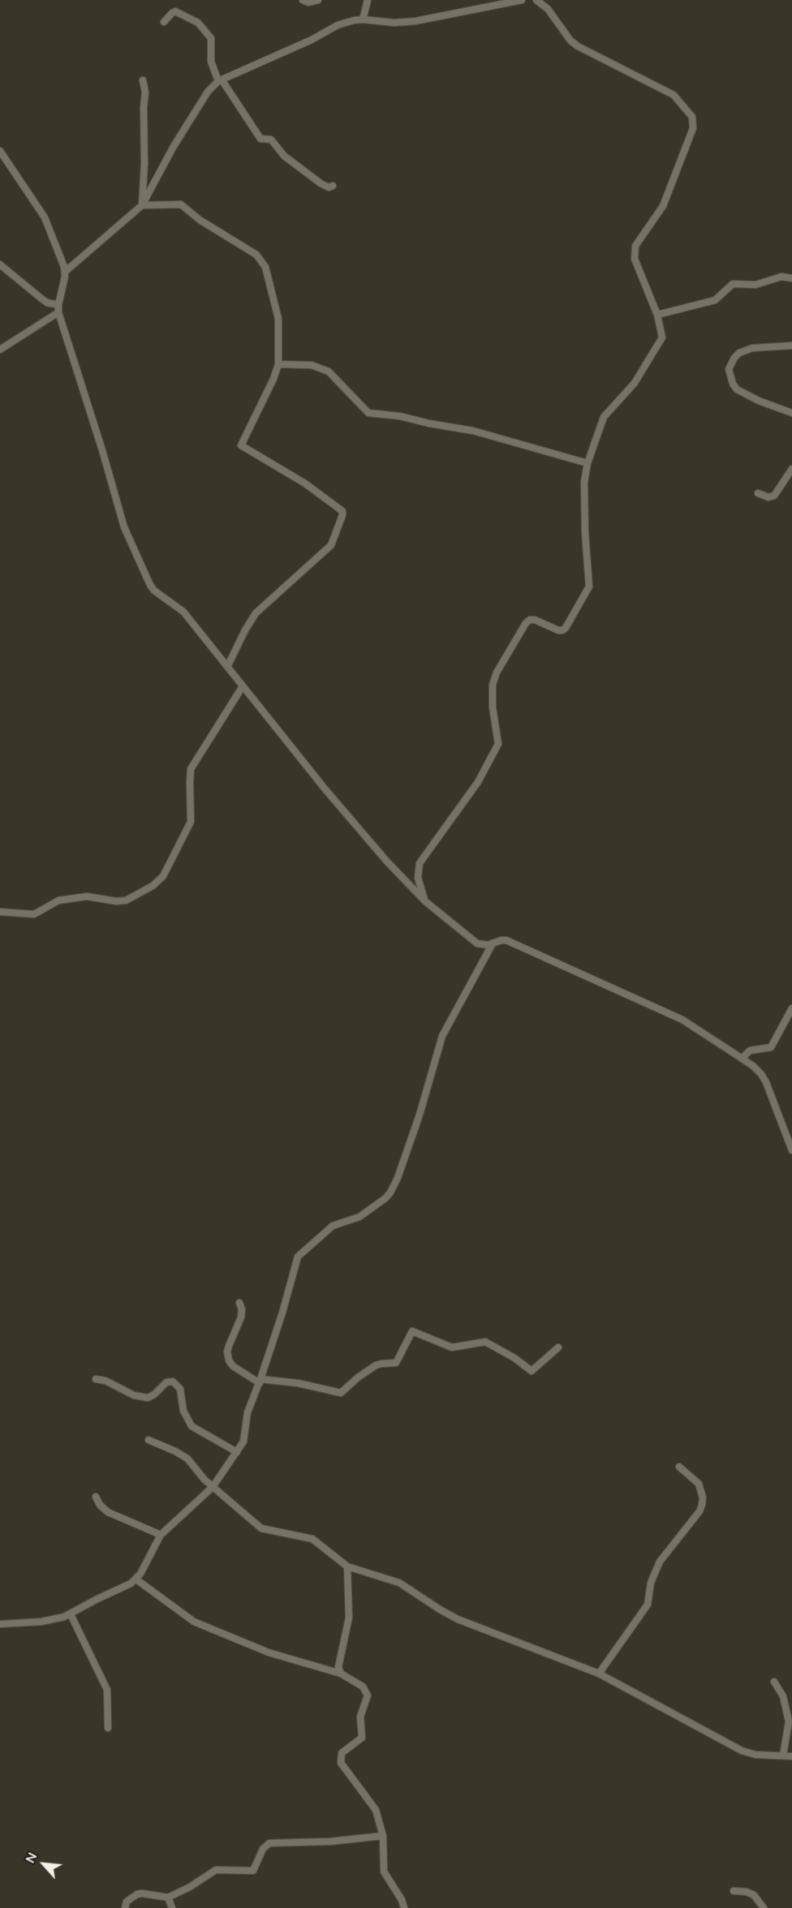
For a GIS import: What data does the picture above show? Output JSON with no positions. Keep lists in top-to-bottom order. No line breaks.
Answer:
{"north":"top left"}
